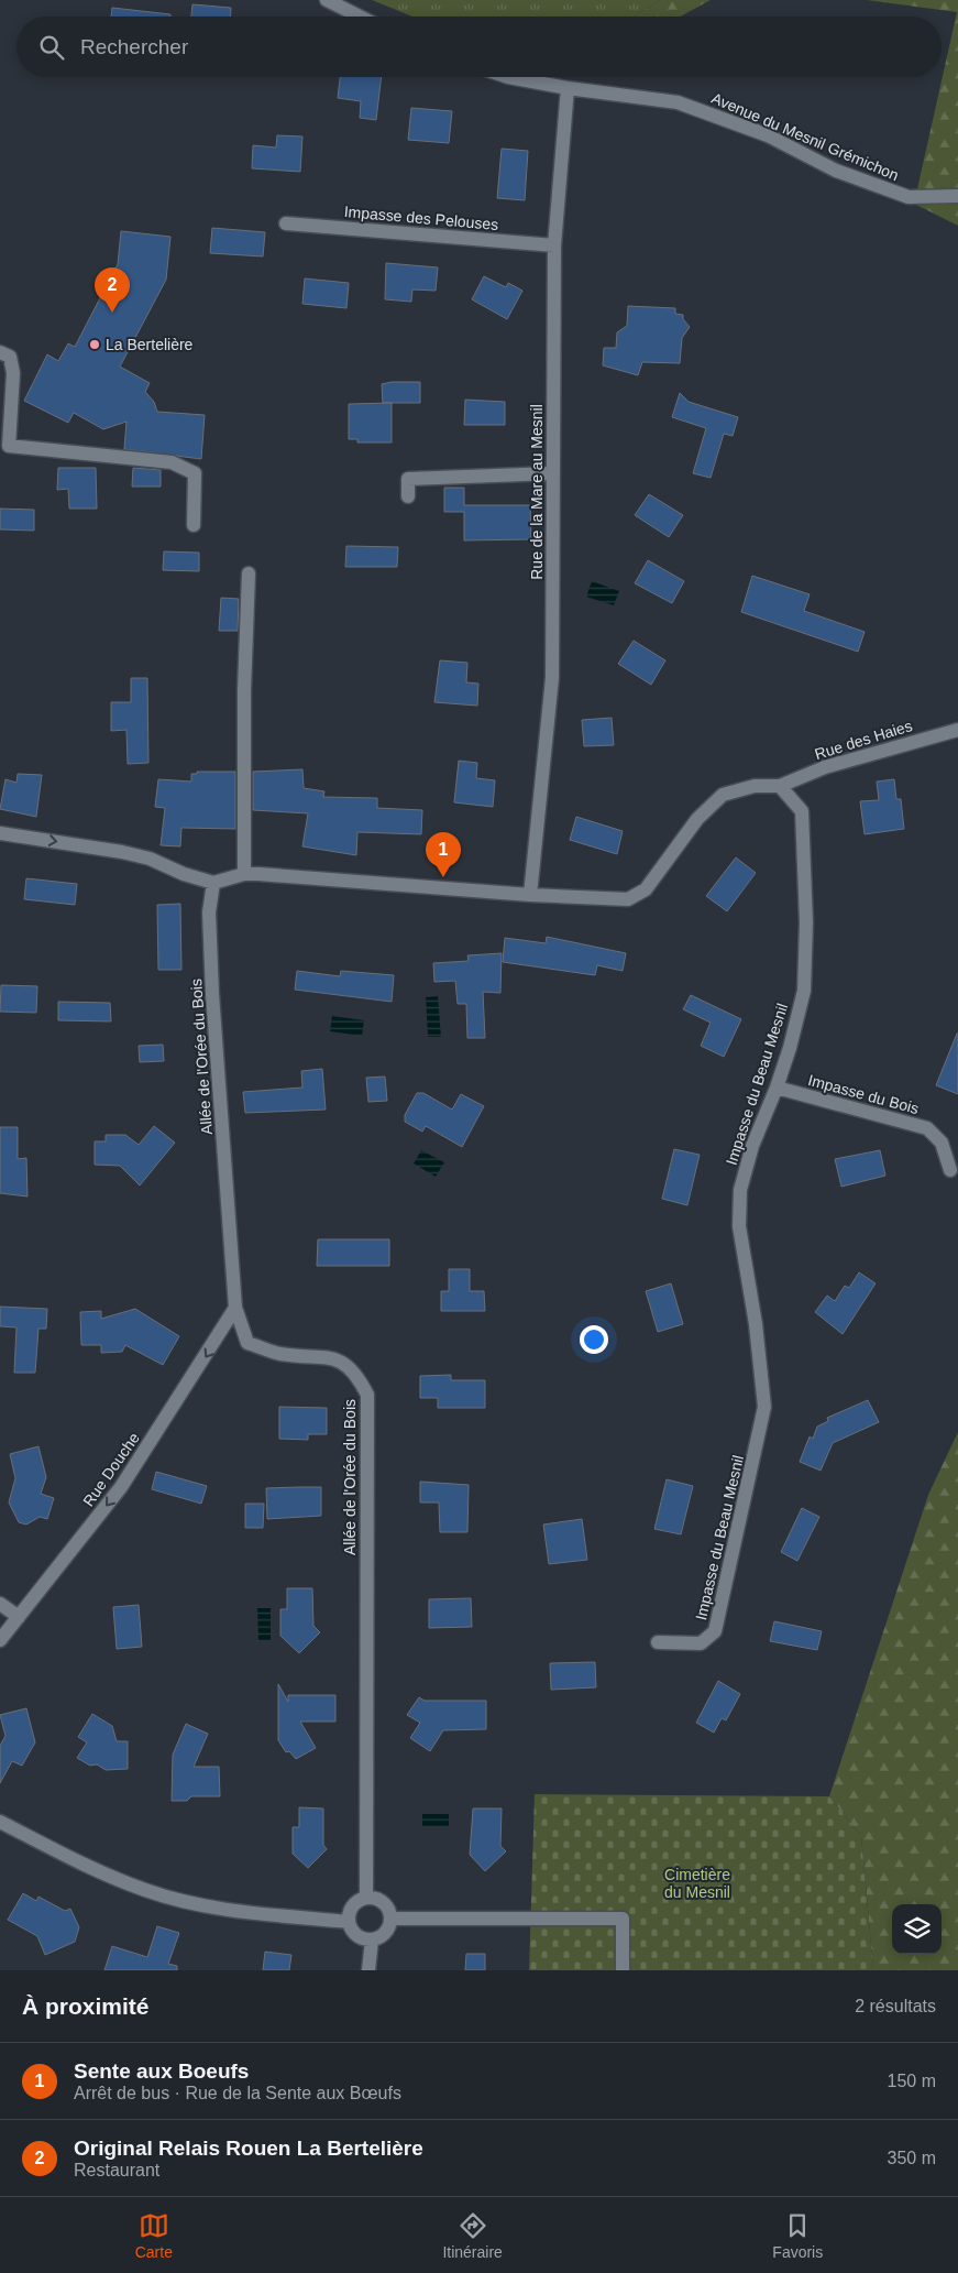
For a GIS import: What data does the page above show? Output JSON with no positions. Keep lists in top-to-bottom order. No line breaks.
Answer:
{"streets":{"street":["Avenue du Mesnil Grémichon","Impasse des Pelouses","Rue de la Mare au Mesnil","Rue des Haies","Allée de l'Orée du Bois","Impasse du Beau Mesnil","Impasse du Bois","Rue Douche"]},"crossings":[["Avenue du Mesnil Grémichon","Rue de la Mare au Mesnil"],["Impasse des Pelouses","Rue de la Mare au Mesnil"],["Rue des Haies","Impasse du Beau Mesnil"],["Allée de l'Orée du Bois","Rue Douche"],["Impasse du Beau Mesnil","Impasse du Bois"]],"one_way":["Rue Douche"],"parks":["Cimetière du Mesnil"],"places":["La Bertelière"],"page":{"search":"Rechercher","pins":["2","1"],"heading":["À proximité","2 résultats"],"list":[{"mark":"1","name":"Sente aux Boeufs","note":"Arrêt de bus · Rue de la Sente aux Bœufs","value":"150 m"},{"mark":"2","name":"Original Relais Rouen La Bertelière","note":"Restaurant","value":"350 m"}],"nav":["Carte","Itinéraire","Favoris"]}}
